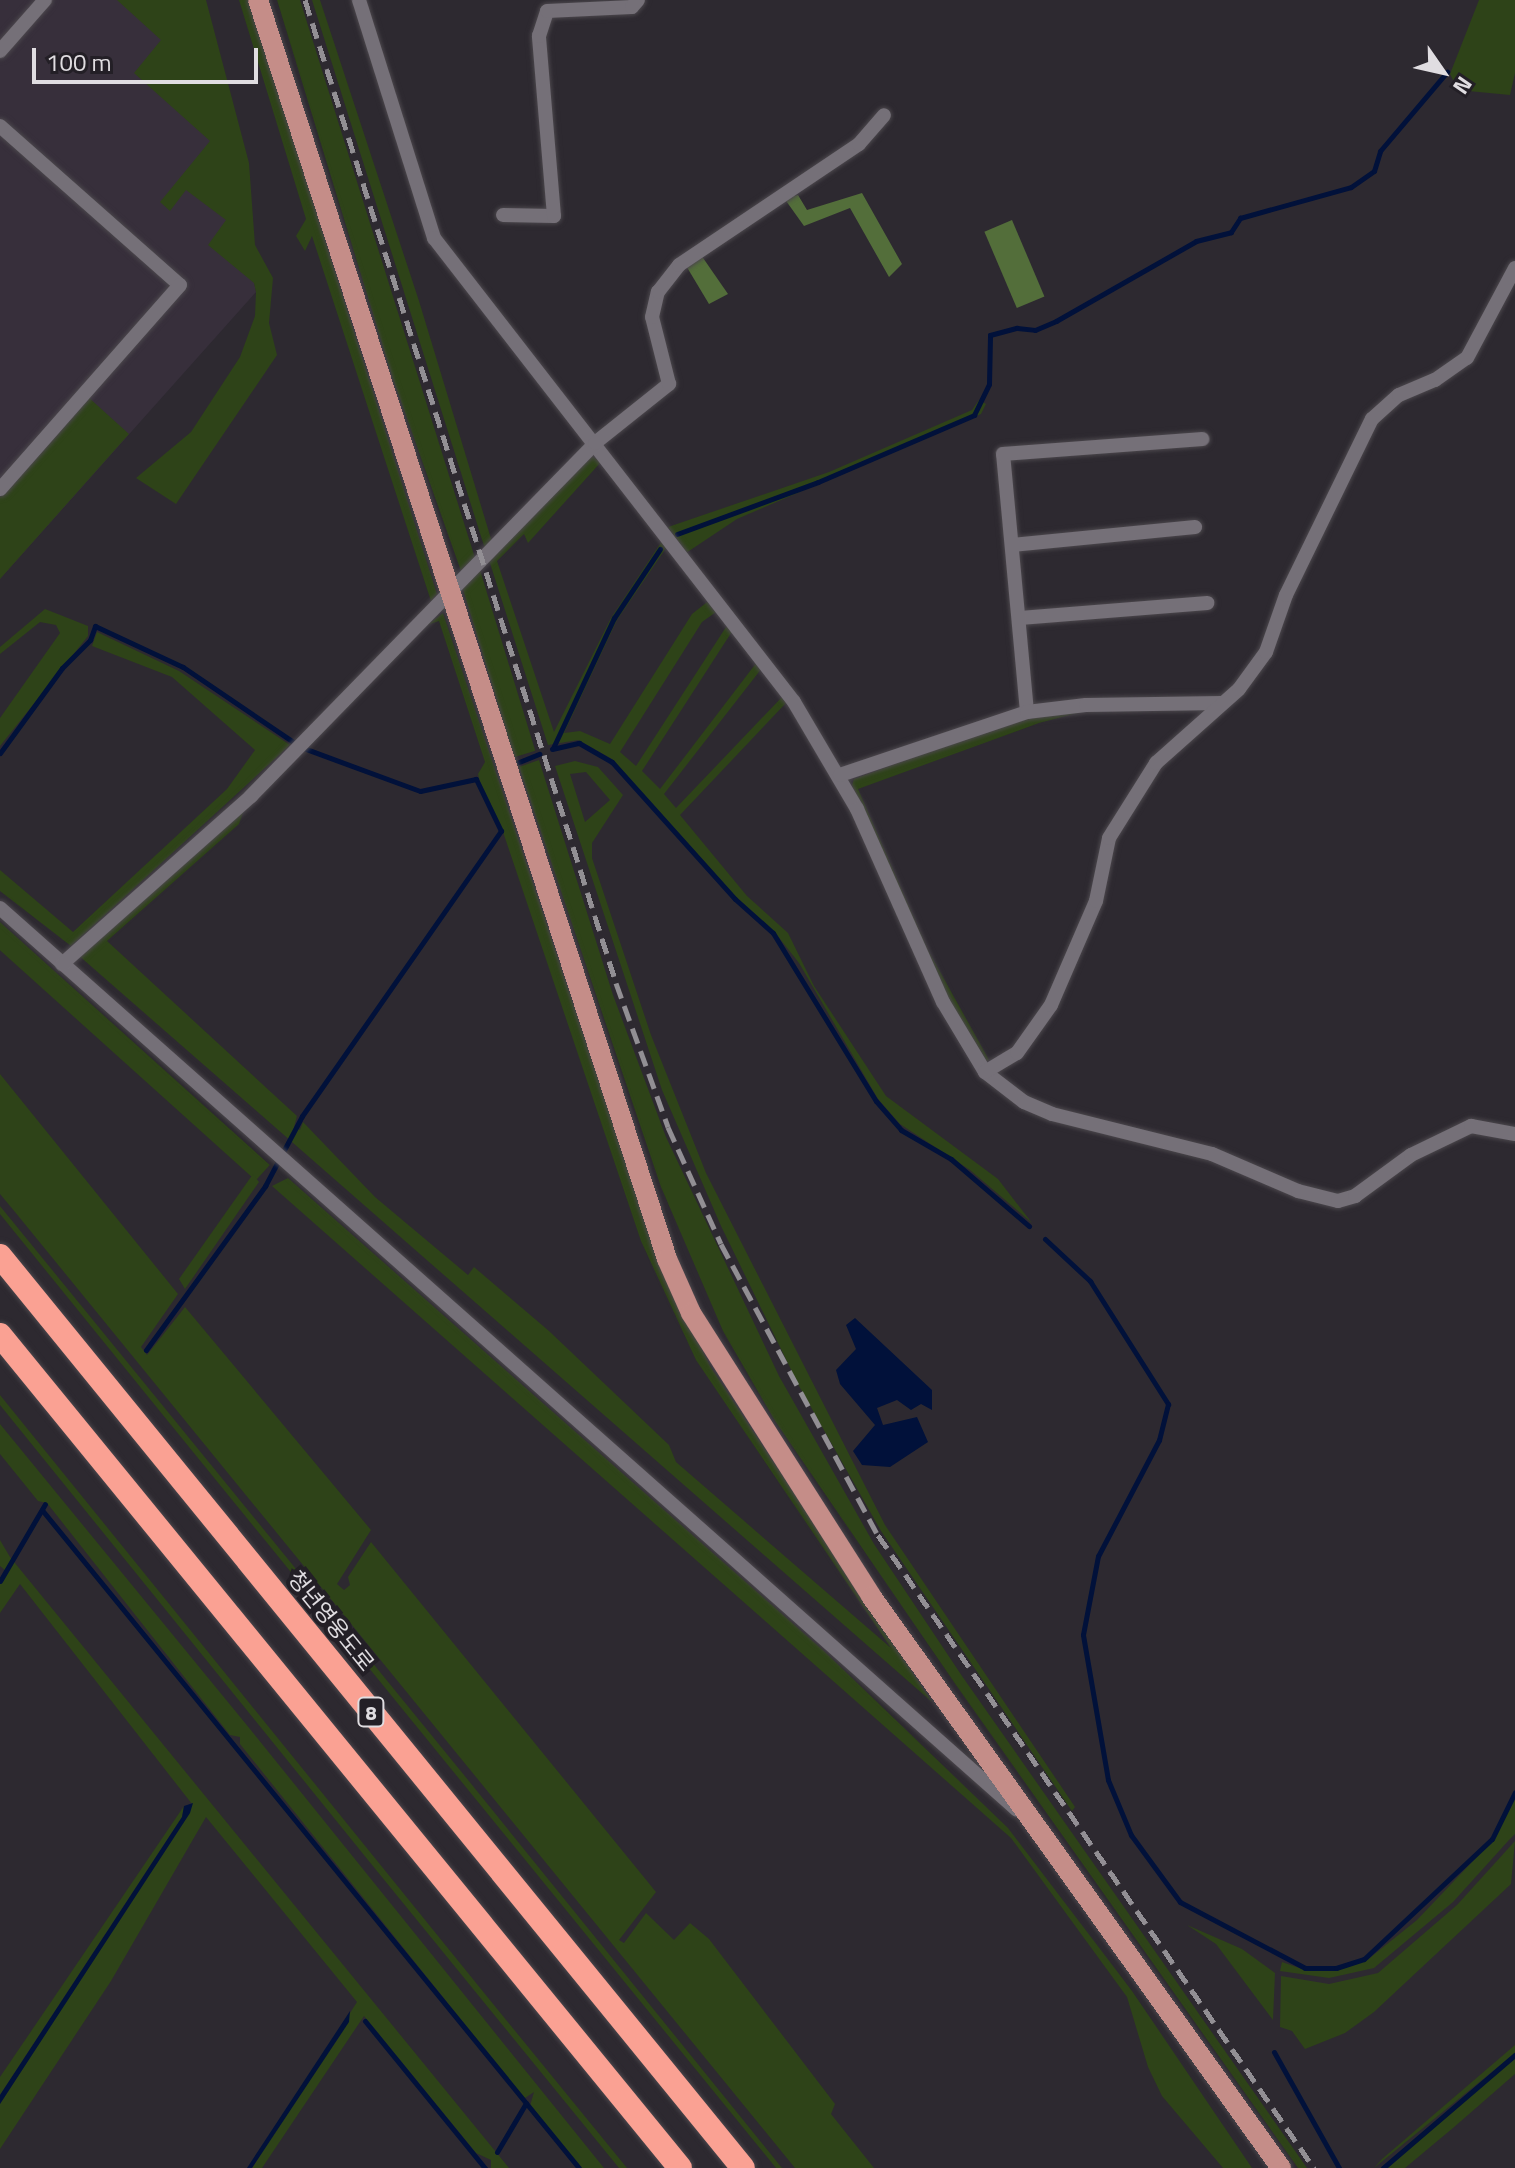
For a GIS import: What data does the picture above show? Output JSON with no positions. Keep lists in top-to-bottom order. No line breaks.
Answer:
{"streets":{"highway":["청년영웅도로","8"]},"scale_bar":"100 m","north":"bottom right"}
